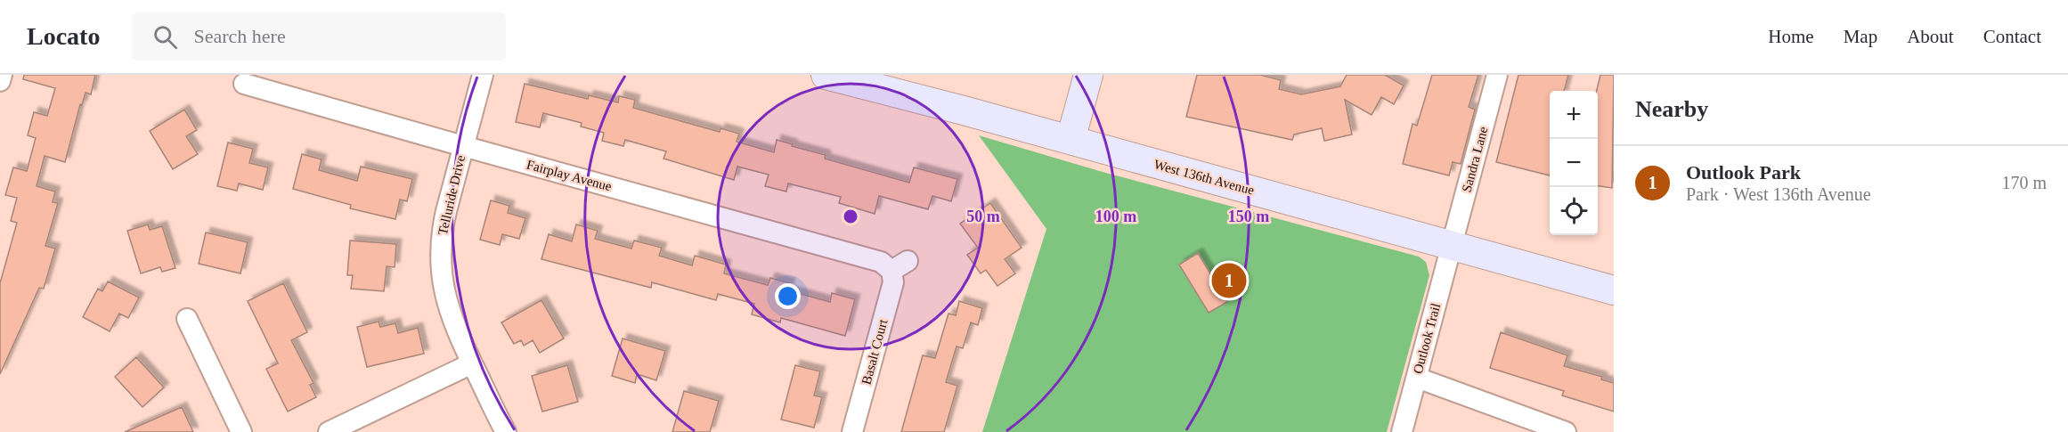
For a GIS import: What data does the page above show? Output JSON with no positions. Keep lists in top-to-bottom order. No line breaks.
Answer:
{"streets":{"street":["Sandra Lane","Fairplay Avenue","West 136th Avenue","Telluride Drive","Outlook Trail","Basalt Court"]},"crossings":[["Sandra Lane","West 136th Avenue"],["Sandra Lane","Outlook Trail"],["Fairplay Avenue","Telluride Drive"],["Fairplay Avenue","Basalt Court"],["West 136th Avenue","Outlook Trail"]],"page":{"header":"Locato","search":"Search here","nav":["Home","Map","About","Contact"],"heading":"Nearby","map_buttons":["+","−"],"list":[{"mark":"1","name":"Outlook Park","note":"Park · West 136th Avenue","value":"170 m"}],"pins":"1"},"rings":["50 m","100 m","150 m"]}
